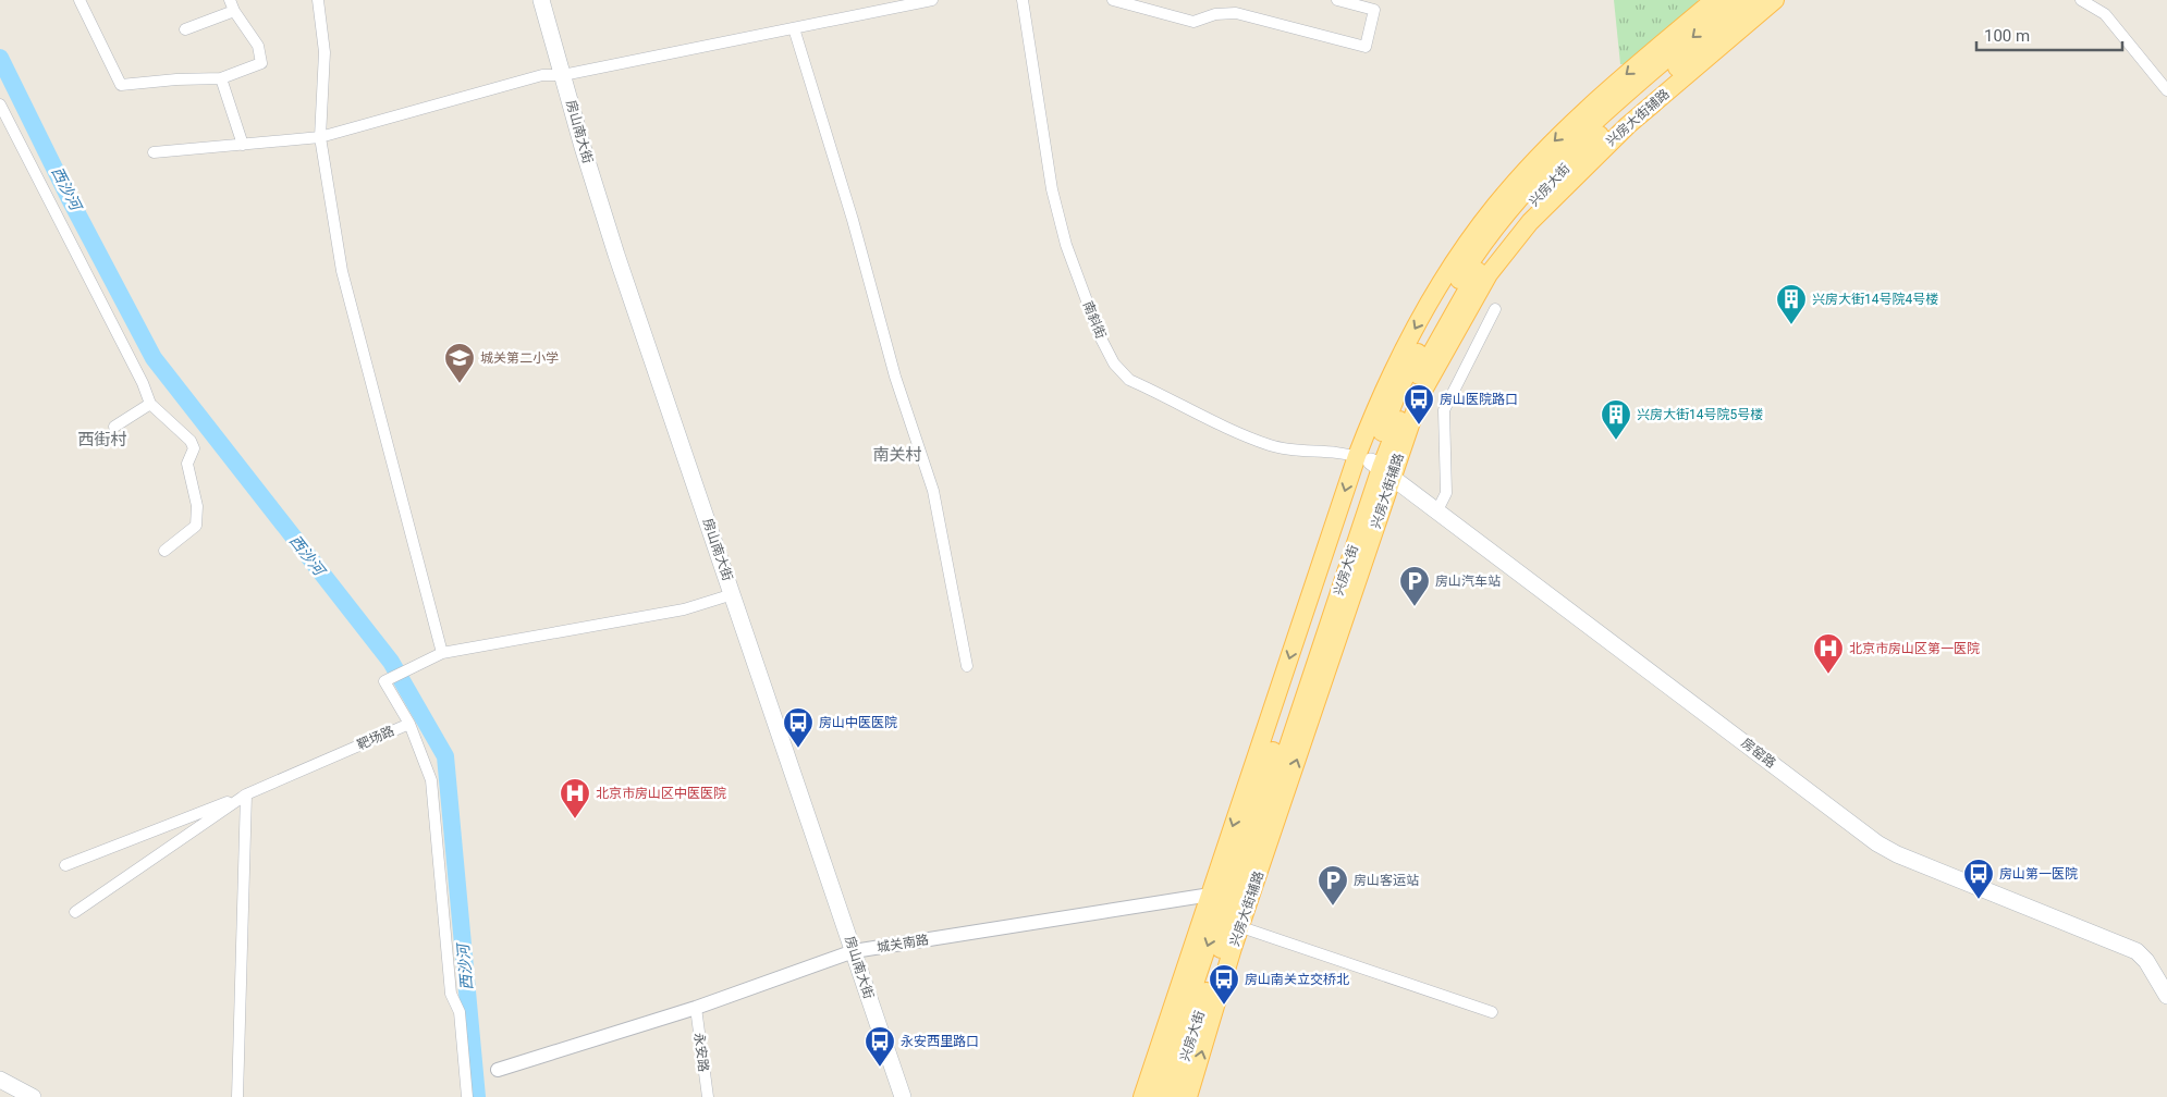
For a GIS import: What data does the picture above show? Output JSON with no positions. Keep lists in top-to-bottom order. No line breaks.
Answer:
{"streets":{"main road":["兴房大街辅路","房山南大街","兴房大街","房窑路"],"street":["南斜街","靶场路","城关南路","永安路"]},"crossings":[["兴房大街辅路","兴房大街"],["兴房大街辅路","南斜街"],["兴房大街辅路","房窑路"],["房山南大街","靶场路"],["房山南大街","城关南路"],["兴房大街","南斜街"],["兴房大街","房窑路"],["兴房大街","城关南路"],["南斜街","房窑路"],["城关南路","永安路"]],"districts":["西街村","南关村"],"water":["西沙河"],"places":{"building":["兴房大街14号院4号楼","兴房大街14号院5号楼"],"school or university":["城关第二小学"],"bus stop":["房山医院路口","房山中医医院","房山第一医院","房山南关立交桥北","永安西里路口"],"parking":["房山汽车站","房山客运站"],"hospital":["北京市房山区第一医院","北京市房山区中医医院"]},"scale_bar":"100 m"}
